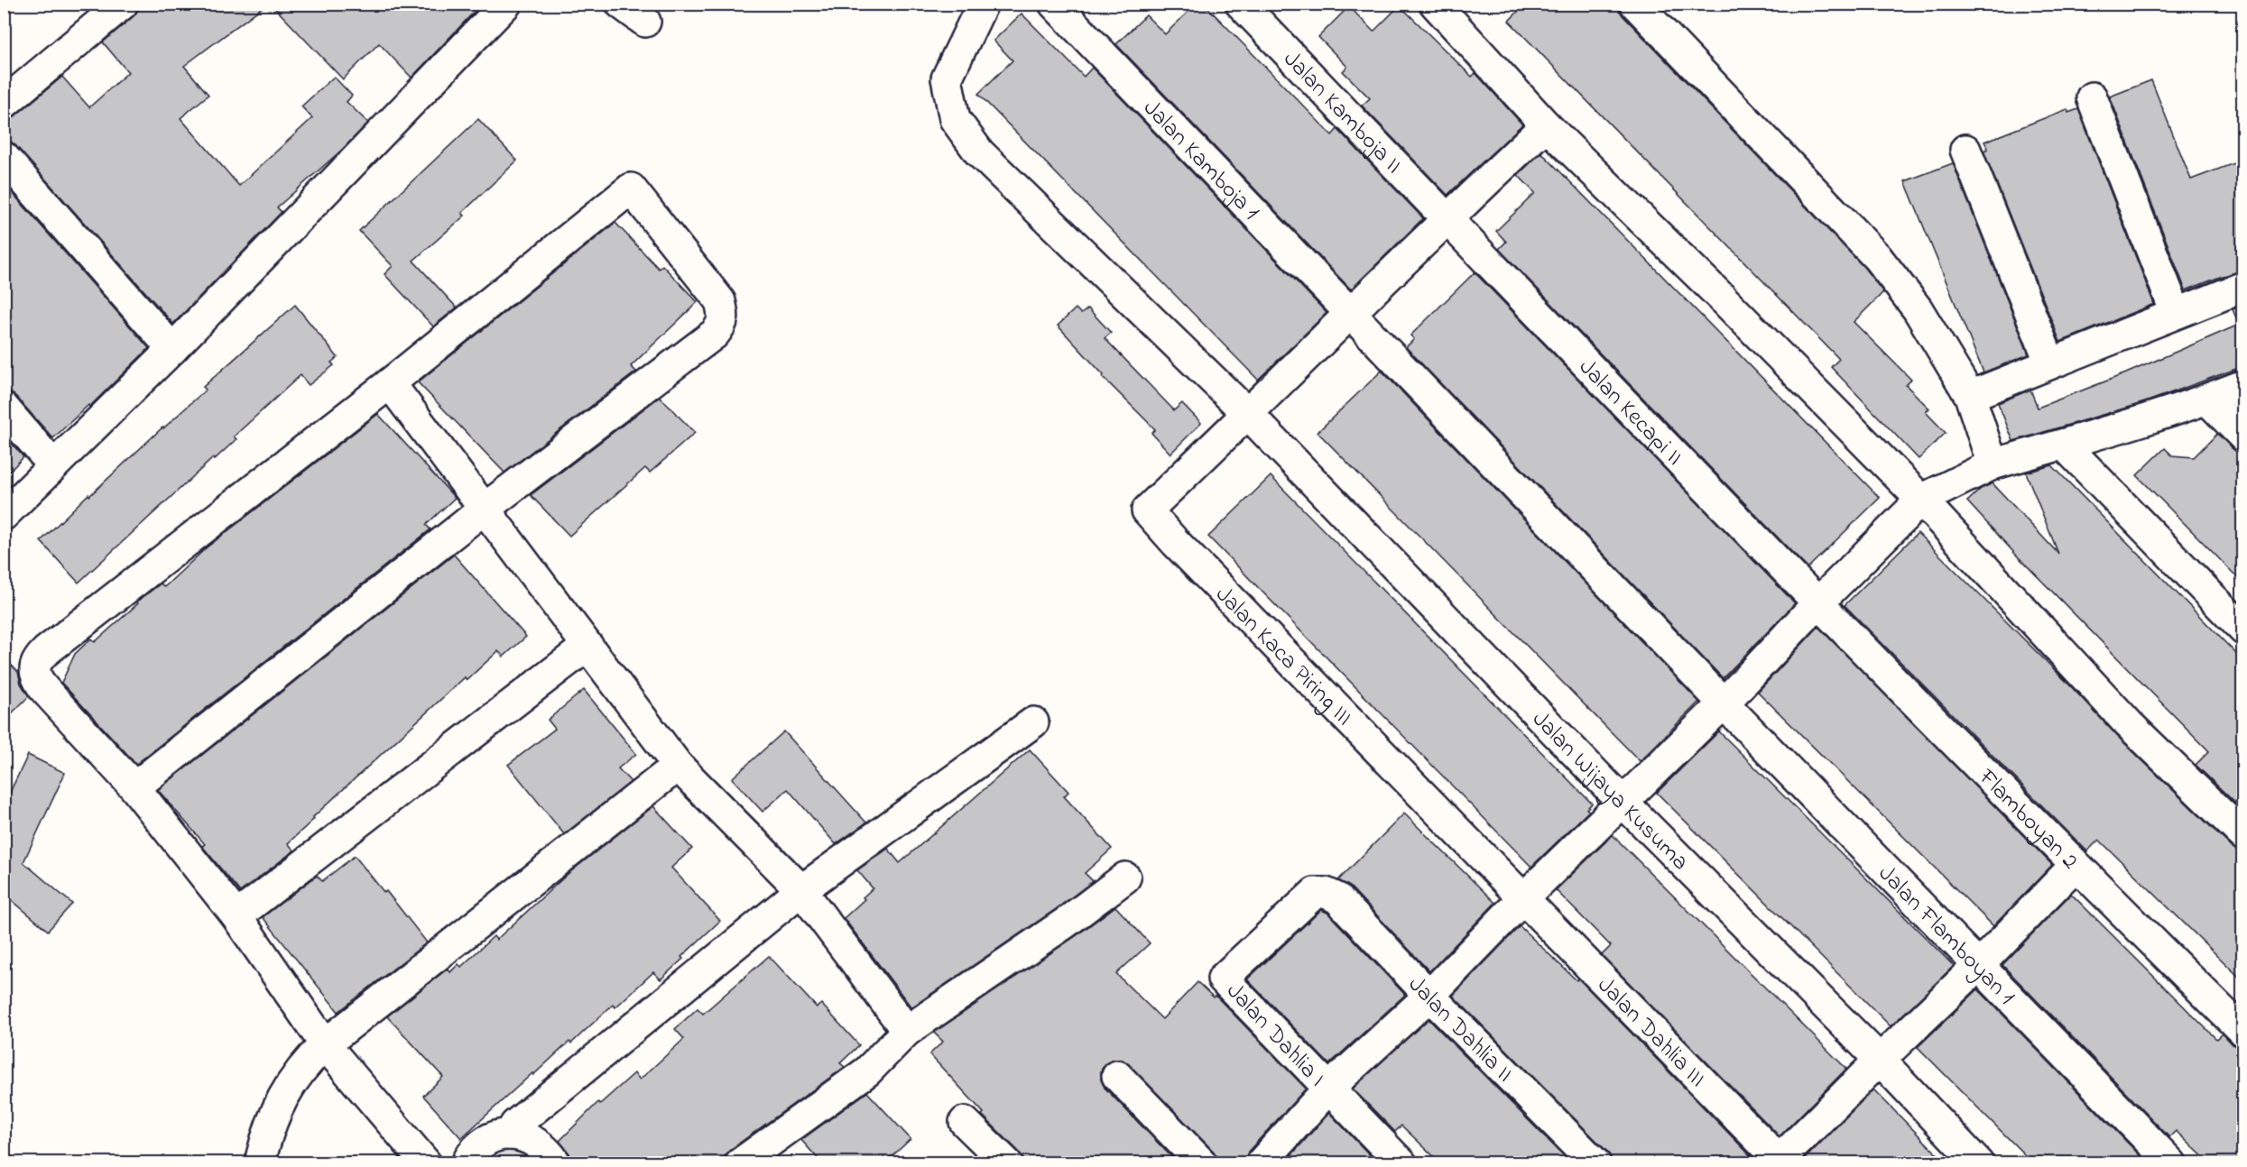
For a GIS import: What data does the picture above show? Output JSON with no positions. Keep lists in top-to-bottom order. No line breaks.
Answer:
{"streets":{"street":["Jalan Kamboja II","Jalan Kamboja 1","Jalan Kecapi II","Jalan Kaca Piring III","Jalan Wijaya Kusuma","Flamboyan 2","Jalan Flamboyan 1","Jalan Dahlia II","Jalan Dahlia III","Jalan Dahlia I"]},"crossings":[["Jalan Kamboja II","Jalan Kecapi II"],["Jalan Kamboja 1","Jalan Flamboyan 1"],["Jalan Kecapi II","Flamboyan 2"],["Jalan Kaca Piring III","Jalan Wijaya Kusuma"],["Jalan Kaca Piring III","Jalan Dahlia III"],["Jalan Dahlia II","Jalan Dahlia I"]]}
